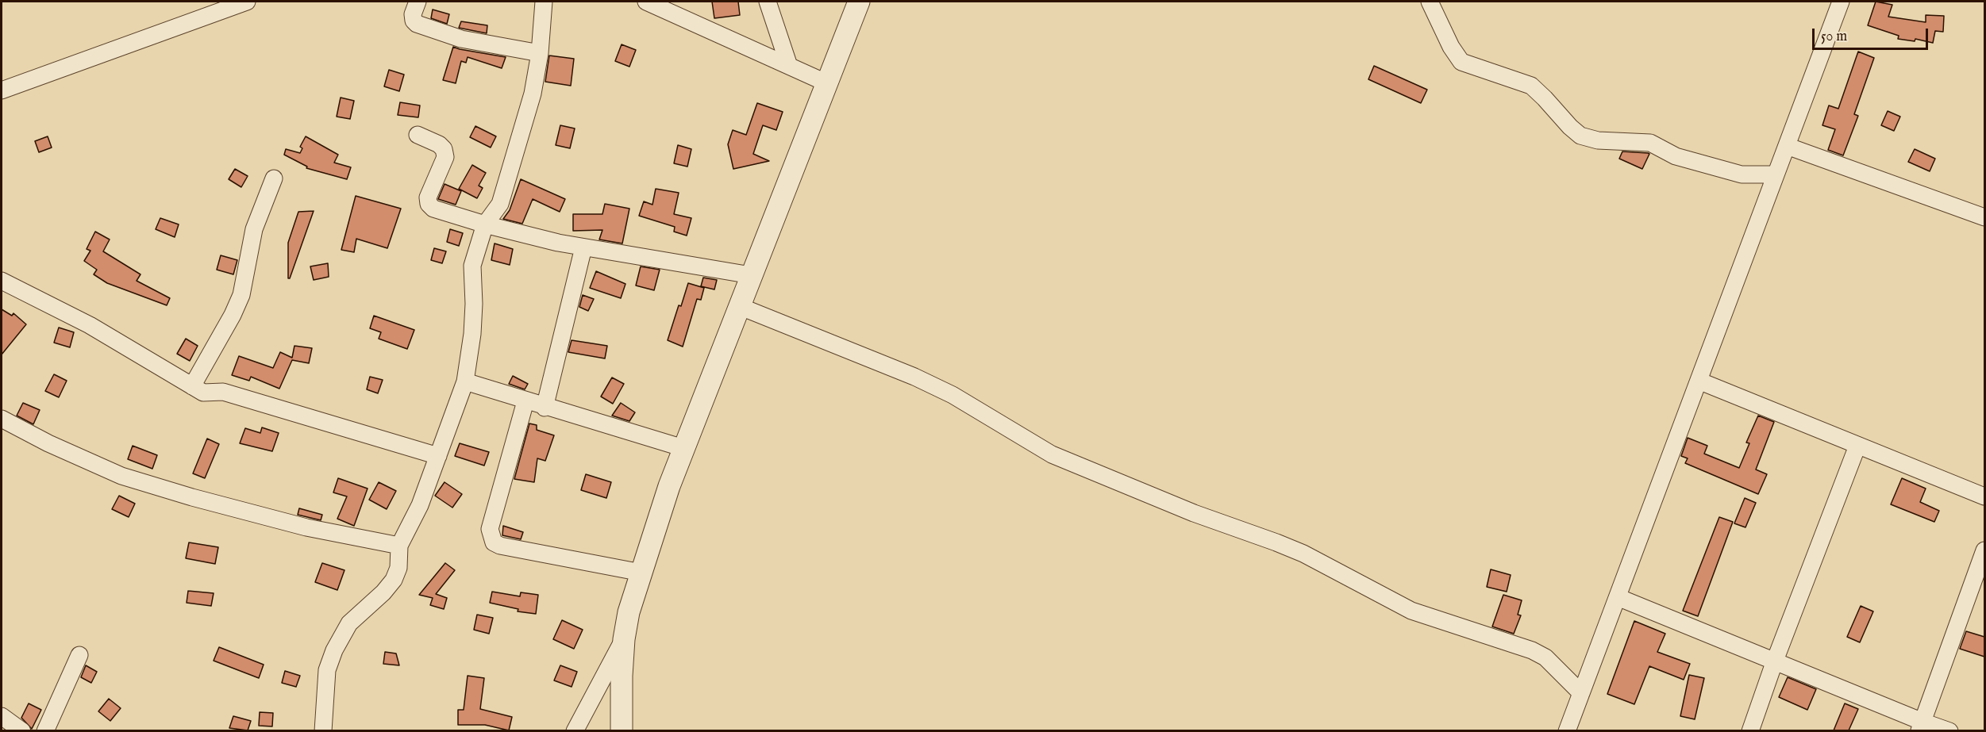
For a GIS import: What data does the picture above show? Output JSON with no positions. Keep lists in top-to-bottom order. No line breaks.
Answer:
{"scale_bar":"50 m"}
